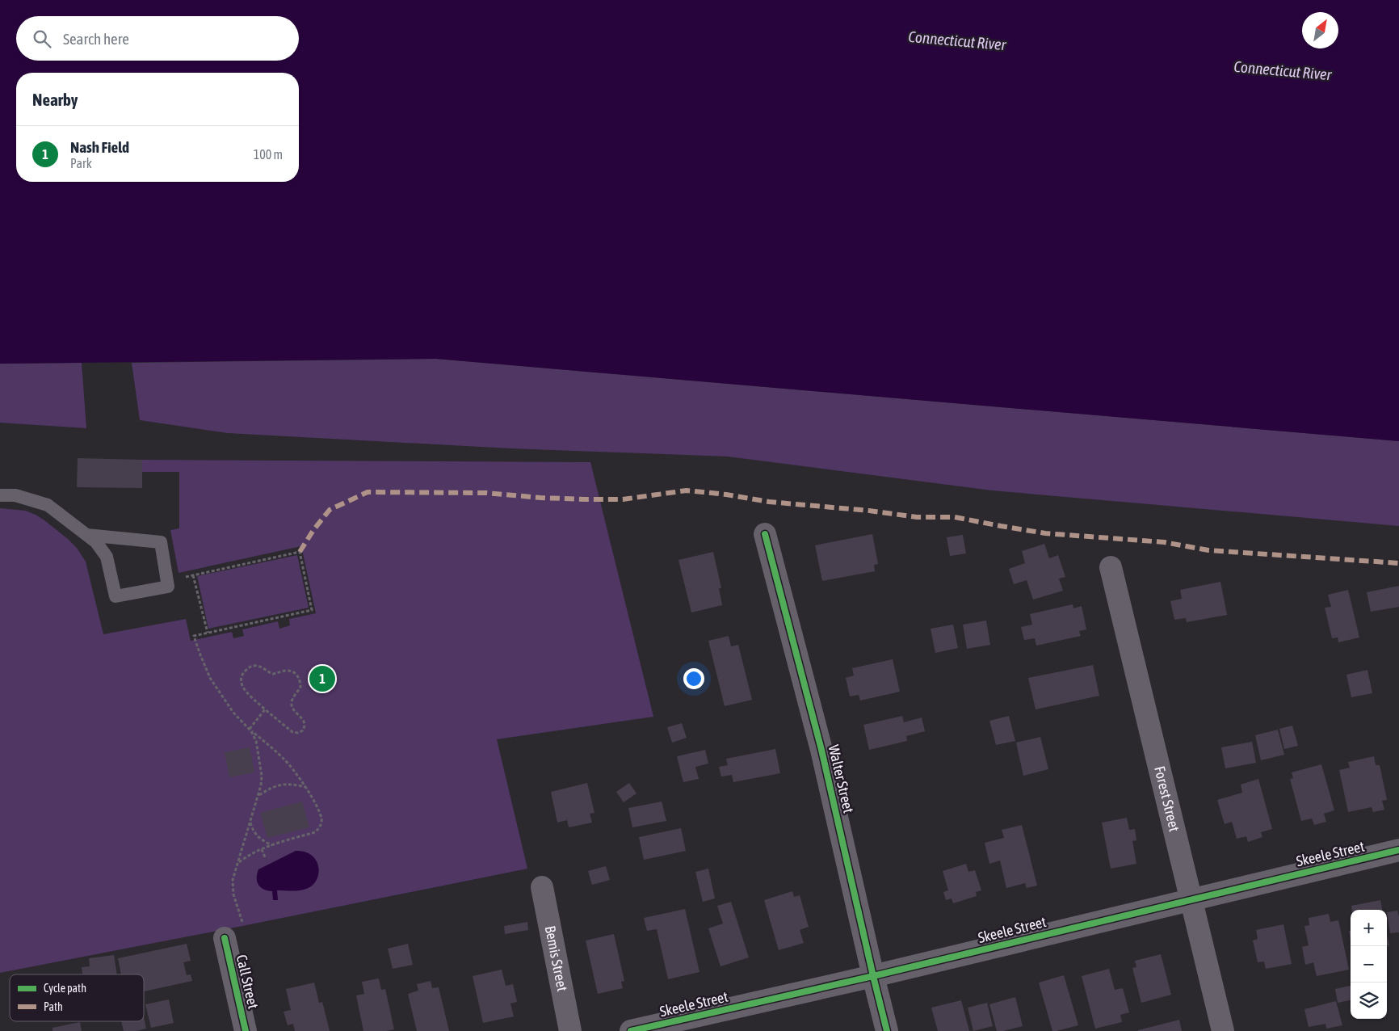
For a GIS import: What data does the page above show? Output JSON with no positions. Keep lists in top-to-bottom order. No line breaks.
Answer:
{"streets":{"street":["Walter Street","Forest Street","Skeele Street","Bemis Street","Call Street"]},"crossings":[["Walter Street","Skeele Street"],["Forest Street","Skeele Street"]],"water":["Connecticut River"],"legend":["Cycle path","Path"],"north":"top right","page":{"search":"Search here","heading":"Nearby","list":[{"mark":"1","name":"Nash Field","note":"Park","value":"100 m"}],"pins":"1","map_buttons":["+","−"]}}
